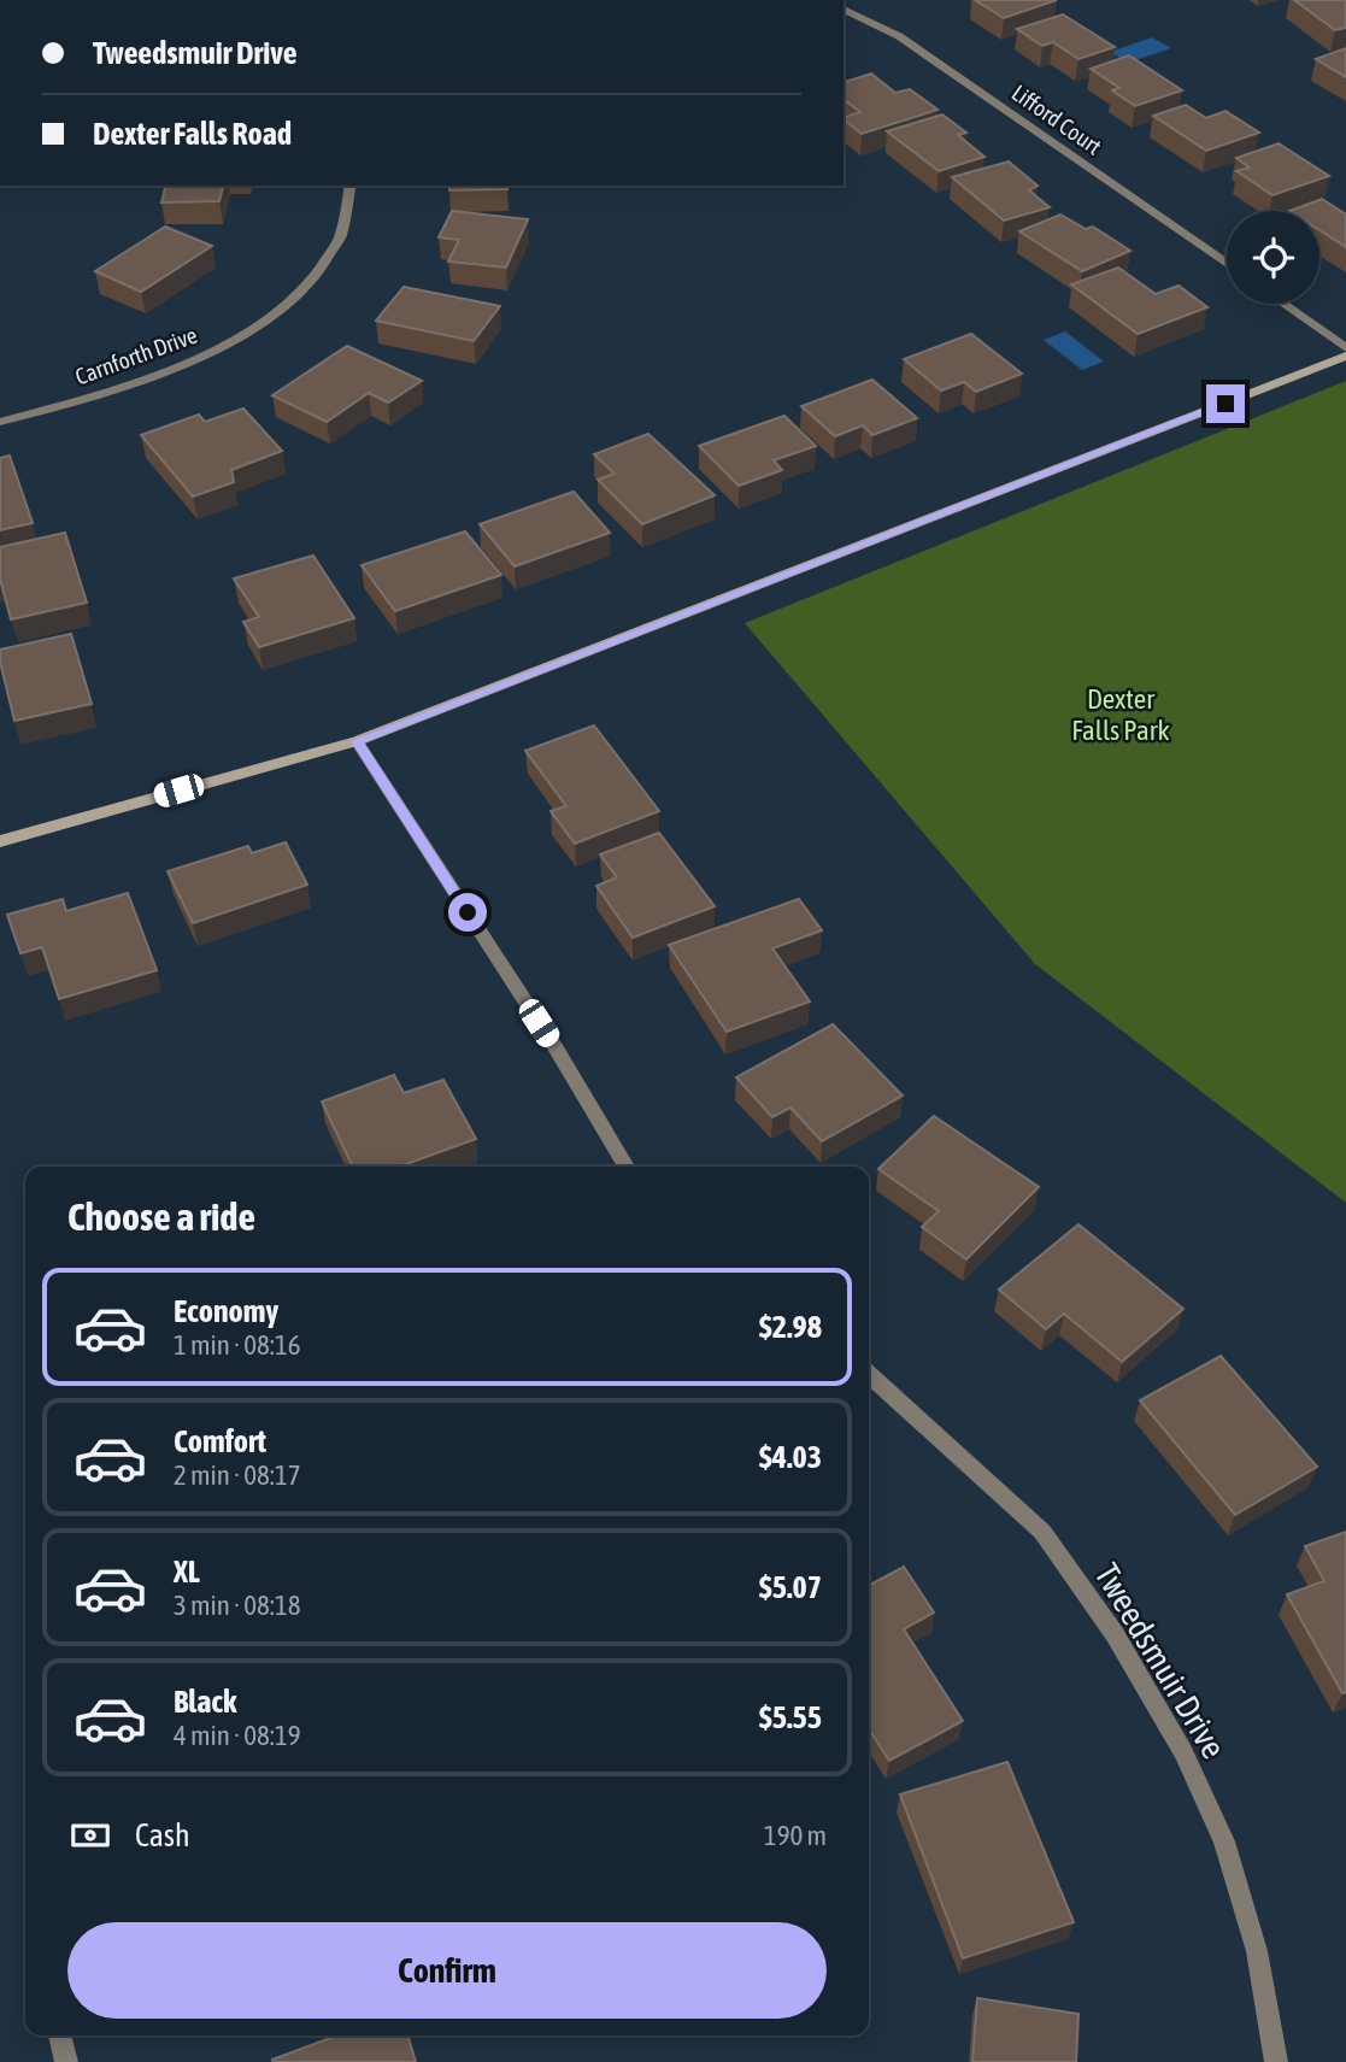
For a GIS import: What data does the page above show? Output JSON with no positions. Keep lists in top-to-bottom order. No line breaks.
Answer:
{"streets":{"street":["Lifford Court","Carnforth Drive","Tweedsmuir Drive"]},"parks":["Dexter Falls Park"],"page":{"banner":["Tweedsmuir Drive","Dexter Falls Road"],"heading":"Choose a ride","list":[{"name":"Economy","note":"1 min · 08:16","value":"$2.98"},{"name":"Comfort","note":"2 min · 08:17","value":"$4.03"},{"name":"XL","note":"3 min · 08:18","value":"$5.07"},{"name":"Black","note":"4 min · 08:19","value":"$5.55"}],"pay":["Cash","190 m"],"buttons":"Confirm"}}
